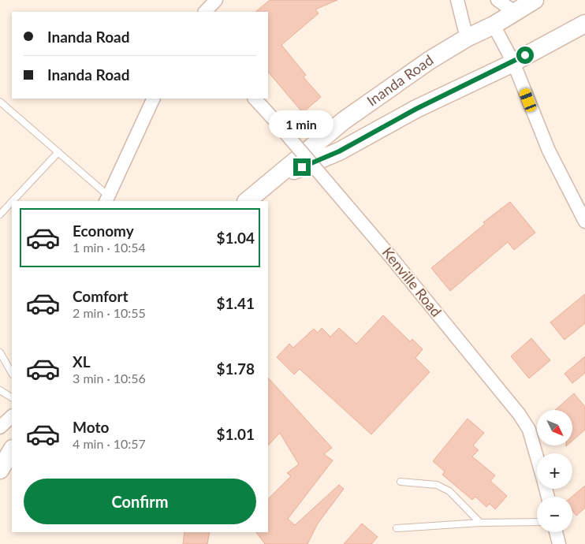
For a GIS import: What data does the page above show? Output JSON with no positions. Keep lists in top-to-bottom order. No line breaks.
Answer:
{"streets":{"main road":["Inanda Road"],"street":["Kenville Road"]},"north":"bottom right","page":{"banner":["Inanda Road","Inanda Road"],"bubble":"1 min","list":[{"name":"Economy","note":"1 min · 10:54","value":"$1.04"},{"name":"Comfort","note":"2 min · 10:55","value":"$1.41"},{"name":"XL","note":"3 min · 10:56","value":"$1.78"},{"name":"Moto","note":"4 min · 10:57","value":"$1.01"}],"map_buttons":["+","−"],"buttons":"Confirm"}}
